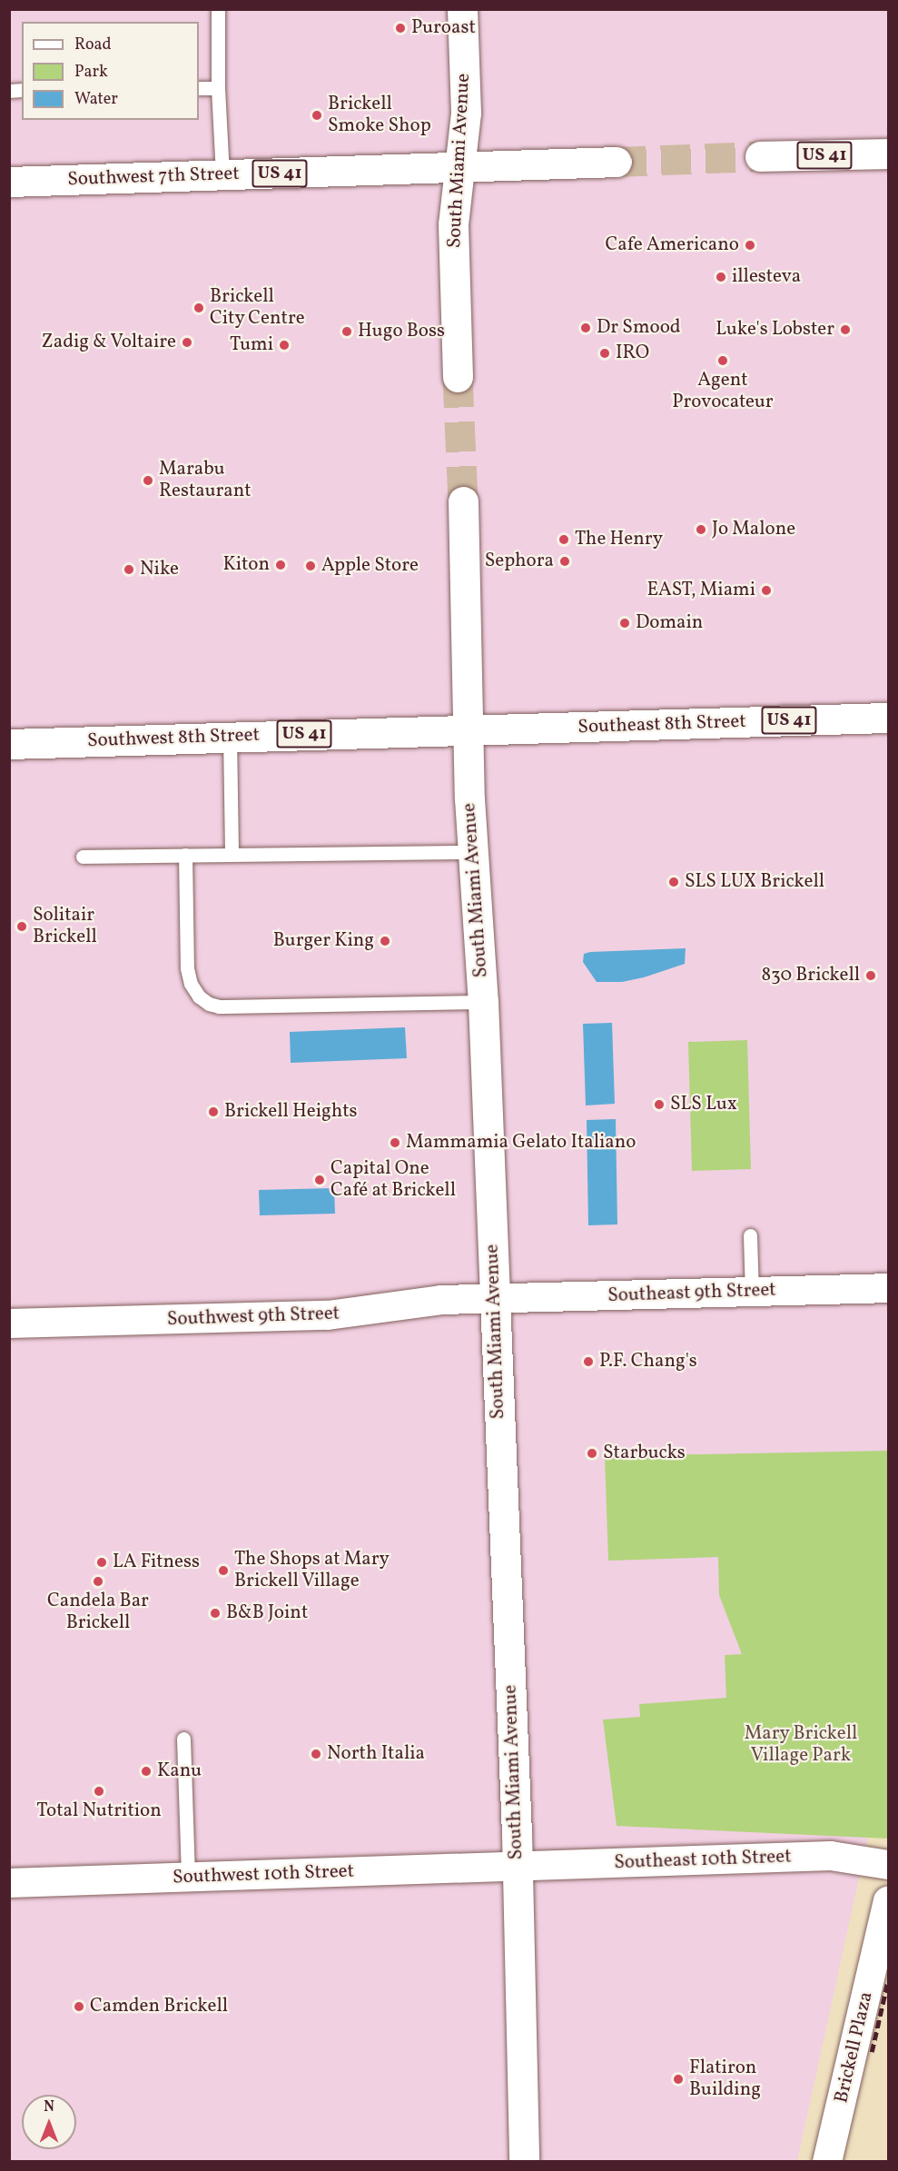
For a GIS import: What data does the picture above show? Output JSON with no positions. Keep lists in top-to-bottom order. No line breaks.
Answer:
{"streets":{"main road":["US 41","South Miami Avenue","Southwest 7th Street","Southeast 8th Street","Southwest 8th Street"],"street":["Southeast 9th Street","Southwest 9th Street","Southeast 10th Street","Southwest 10th Street","Brickell Plaza"]},"crossings":[["US 41","South Miami Avenue"],["US 41","Southwest 7th Street"],["South Miami Avenue","Southwest 7th Street"],["South Miami Avenue","Southeast 8th Street"],["South Miami Avenue","Southwest 8th Street"],["South Miami Avenue","Southeast 9th Street"],["South Miami Avenue","Southwest 9th Street"],["South Miami Avenue","Southeast 10th Street"],["South Miami Avenue","Southwest 10th Street"],["Southeast 8th Street","Southwest 8th Street"],["Southeast 9th Street","Southwest 9th Street"],["Southeast 10th Street","Southwest 10th Street"]],"parks":["Mary Brickell Village Park"],"places":["Puroast","Brickell Smoke Shop","Cafe Americano","illesteva","Brickell City Centre","Dr Smood","Luke's Lobster","Hugo Boss","Zadig & Voltaire","Tumi","IRO","Agent Provocateur","Marabu Restaurant","Jo Malone","The Henry","Sephora","Kiton","Apple Store","Nike","EAST, Miami","Domain","SLS LUX Brickell","Solitair Brickell","Burger King","830 Brickell","SLS Lux","Brickell Heights","Mammamia Gelato Italiano","Capital One Café at Brickell","P.F. Chang's","Starbucks","LA Fitness","The Shops at Mary Brickell Village","Candela Bar Brickell","B&B Joint","North Italia","Kanu","Total Nutrition","Camden Brickell","Flatiron Building"],"legend":["Road","Park","Water"],"north":"top"}
